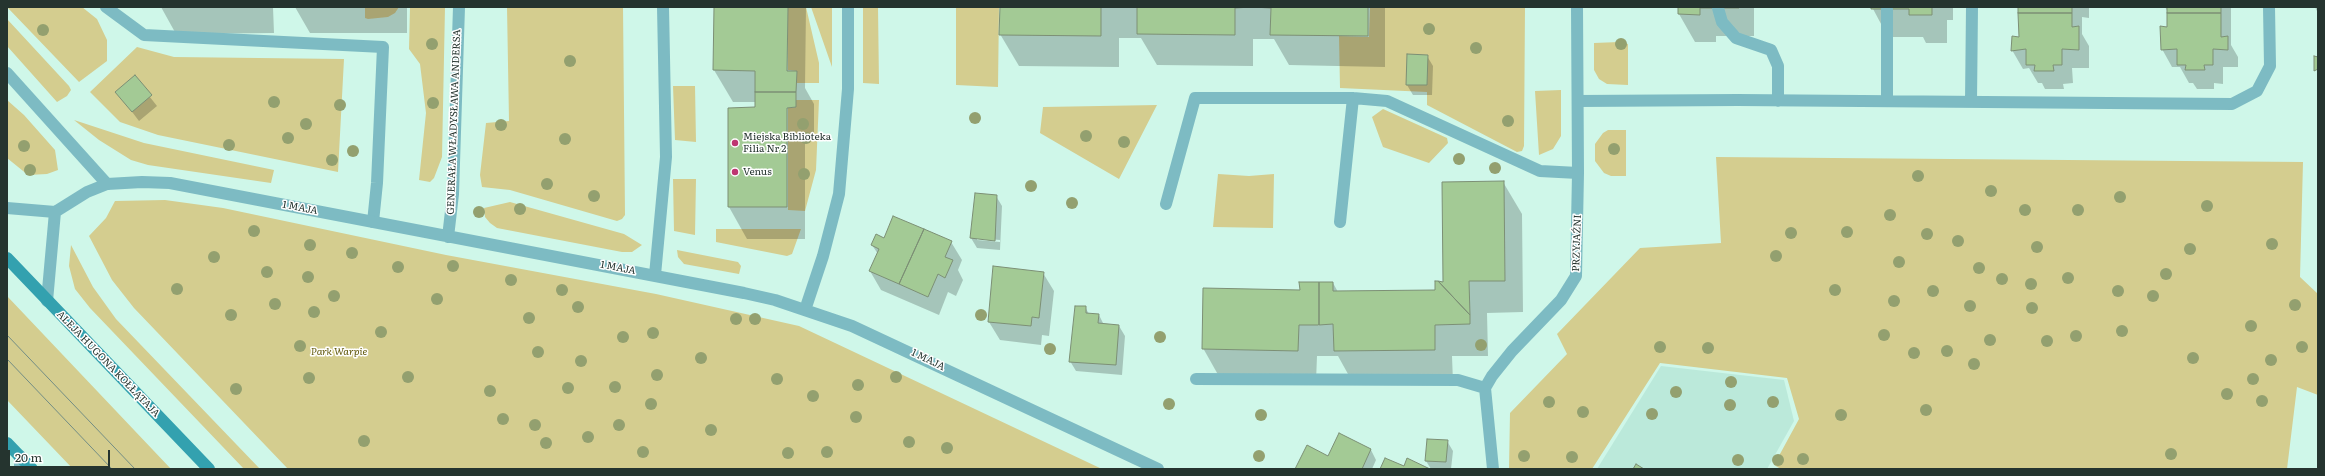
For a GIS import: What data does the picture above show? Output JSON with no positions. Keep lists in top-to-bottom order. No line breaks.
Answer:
{"streets":{"main road":["ALEJA HUGONA KOŁŁĄTAJA"],"street":["GENERAŁA WŁADYSŁAWA ANDERSA","1 MAJA","PRZYJAŹNI"]},"crossings":[["GENERAŁA WŁADYSŁAWA ANDERSA","1 MAJA"]],"parks":["Park Warpie"],"places":["Miejska Biblioteka Filia Nr 2","Venus"],"scale_bar":"20 m"}
